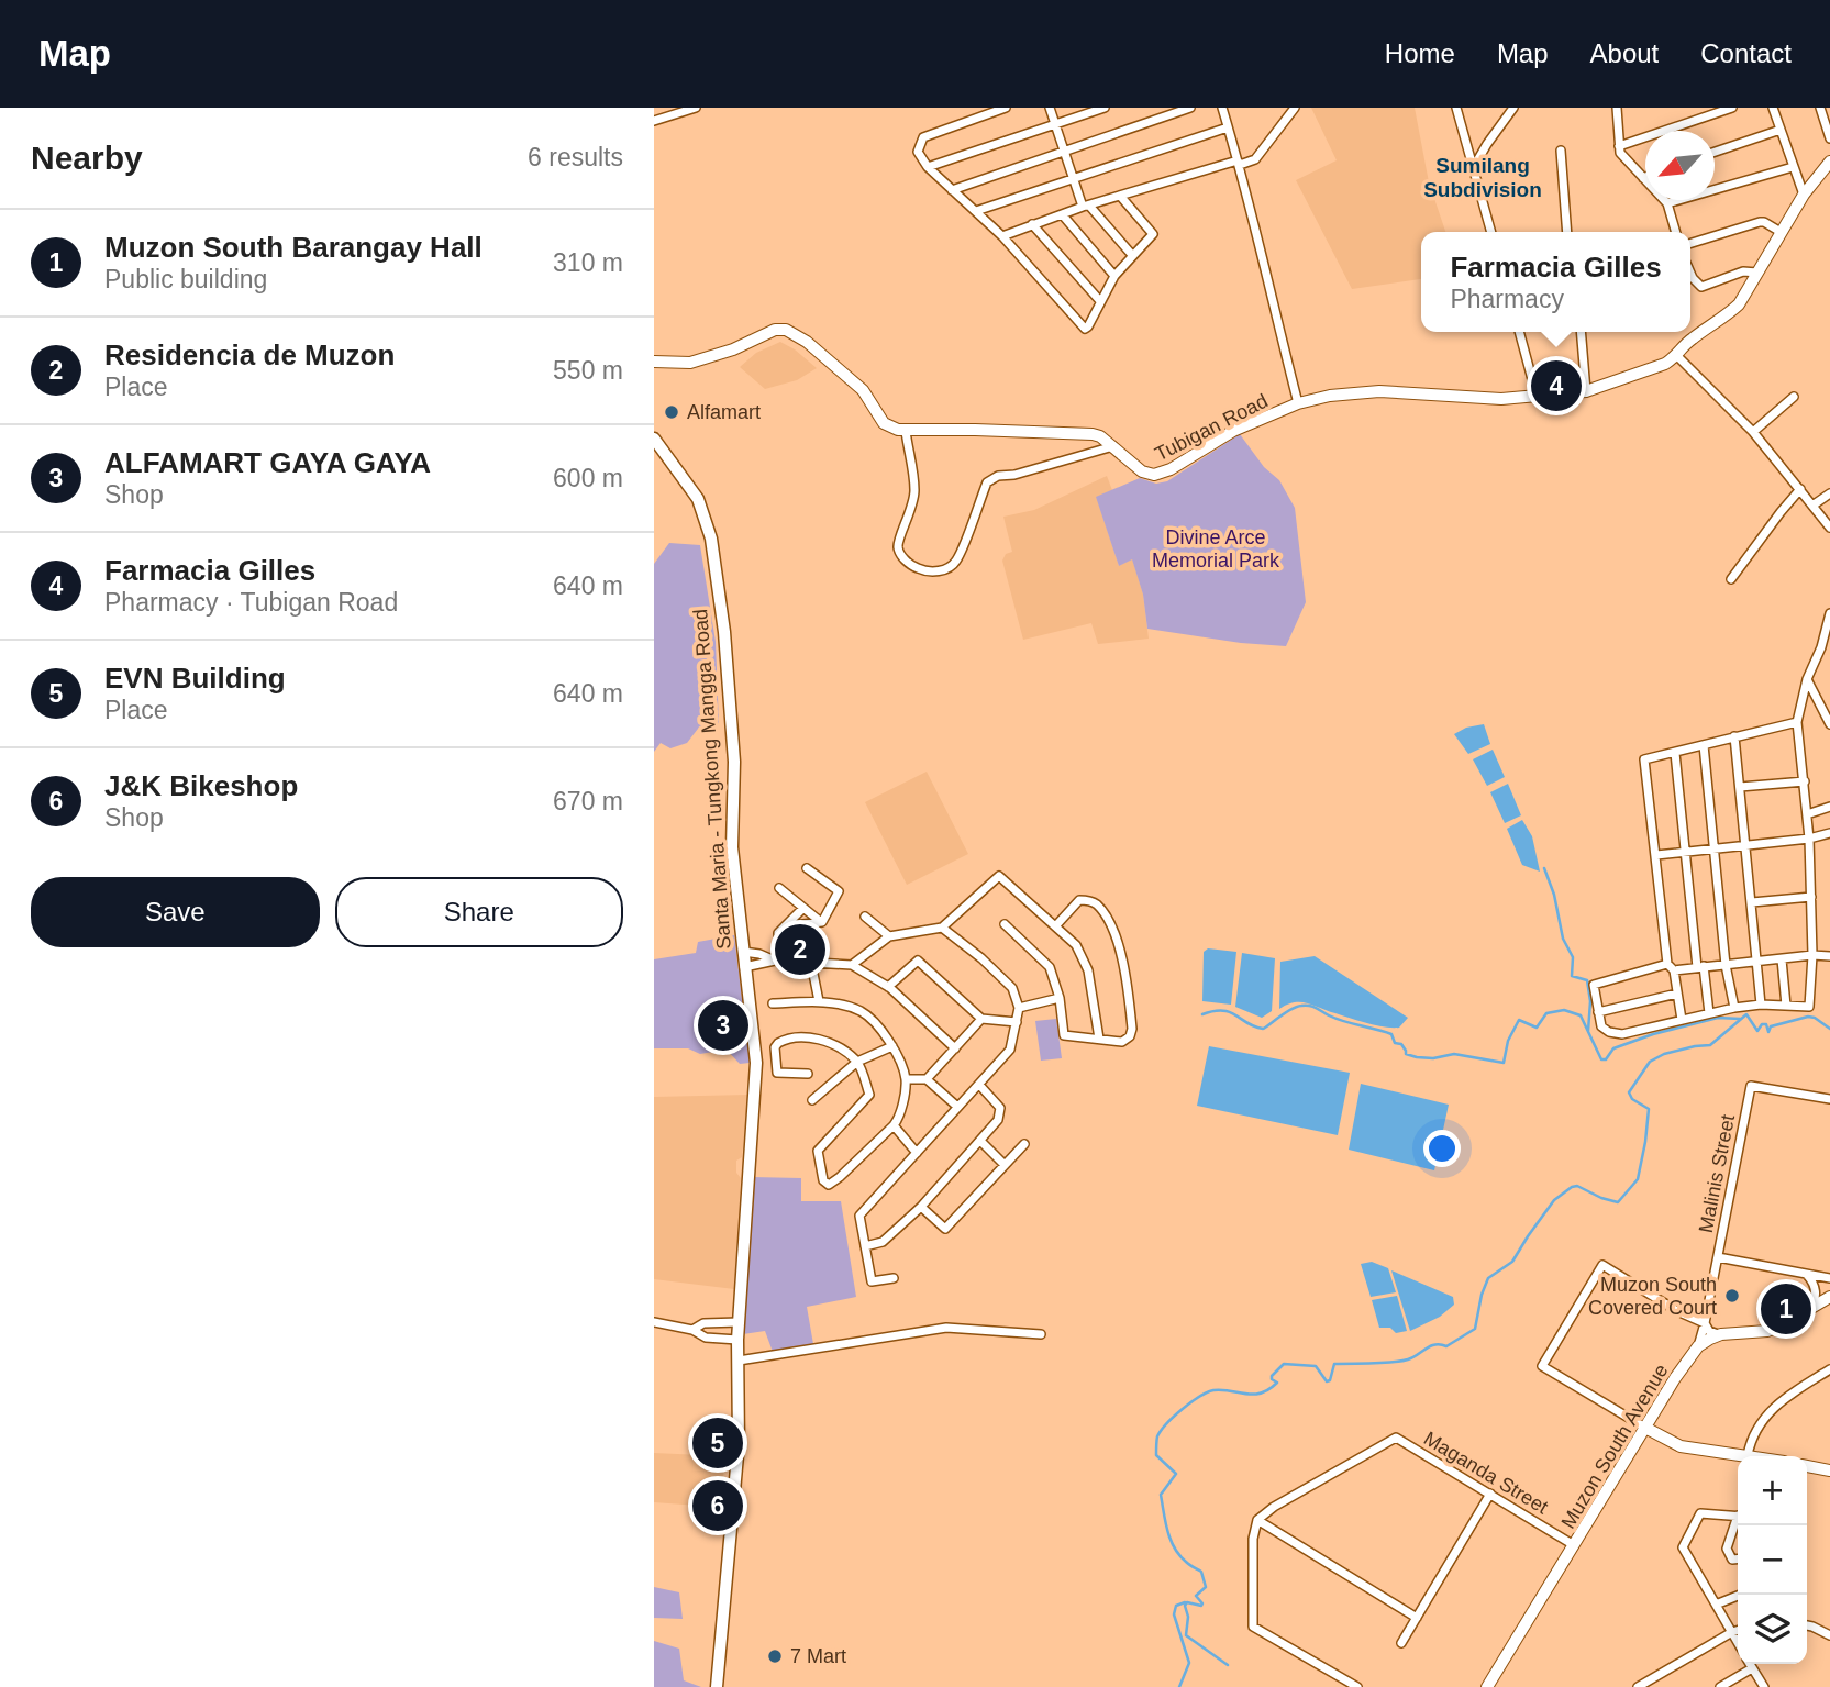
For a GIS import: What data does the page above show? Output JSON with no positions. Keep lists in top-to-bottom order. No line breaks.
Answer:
{"streets":{"main road":["Santa Maria - Tungkong Mangga Road"],"street":["Tubigan Road","Malinis Street","Muzon South Avenue","Maganda Street"]},"crossings":[["Malinis Street","Muzon South Avenue"],["Muzon South Avenue","Maganda Street"]],"districts":["Sumilang Subdivision"],"parks":["Divine Arce Memorial Park"],"places":["Alfamart","Muzon South Covered Court","7 Mart"],"north":"bottom left","page":{"header":"Map","nav":["Home","Map","About","Contact"],"heading":["Nearby","6 results"],"list":[{"mark":"1","name":"Muzon South Barangay Hall","note":"Public building","value":"310 m"},{"mark":"2","name":"Residencia de Muzon","note":"Place","value":"550 m"},{"mark":"3","name":"ALFAMART GAYA GAYA","note":"Shop","value":"600 m"},{"mark":"4","name":"Farmacia Gilles","note":"Pharmacy · Tubigan Road","value":"640 m"},{"mark":"5","name":"EVN Building","note":"Place","value":"640 m"},{"mark":"6","name":"J&K Bikeshop","note":"Shop","value":"670 m"}],"popup":["Farmacia Gilles","Pharmacy"],"pins":["4","2","3","1","5","6"],"buttons":["Save","Share"],"map_buttons":["+","−"]}}
